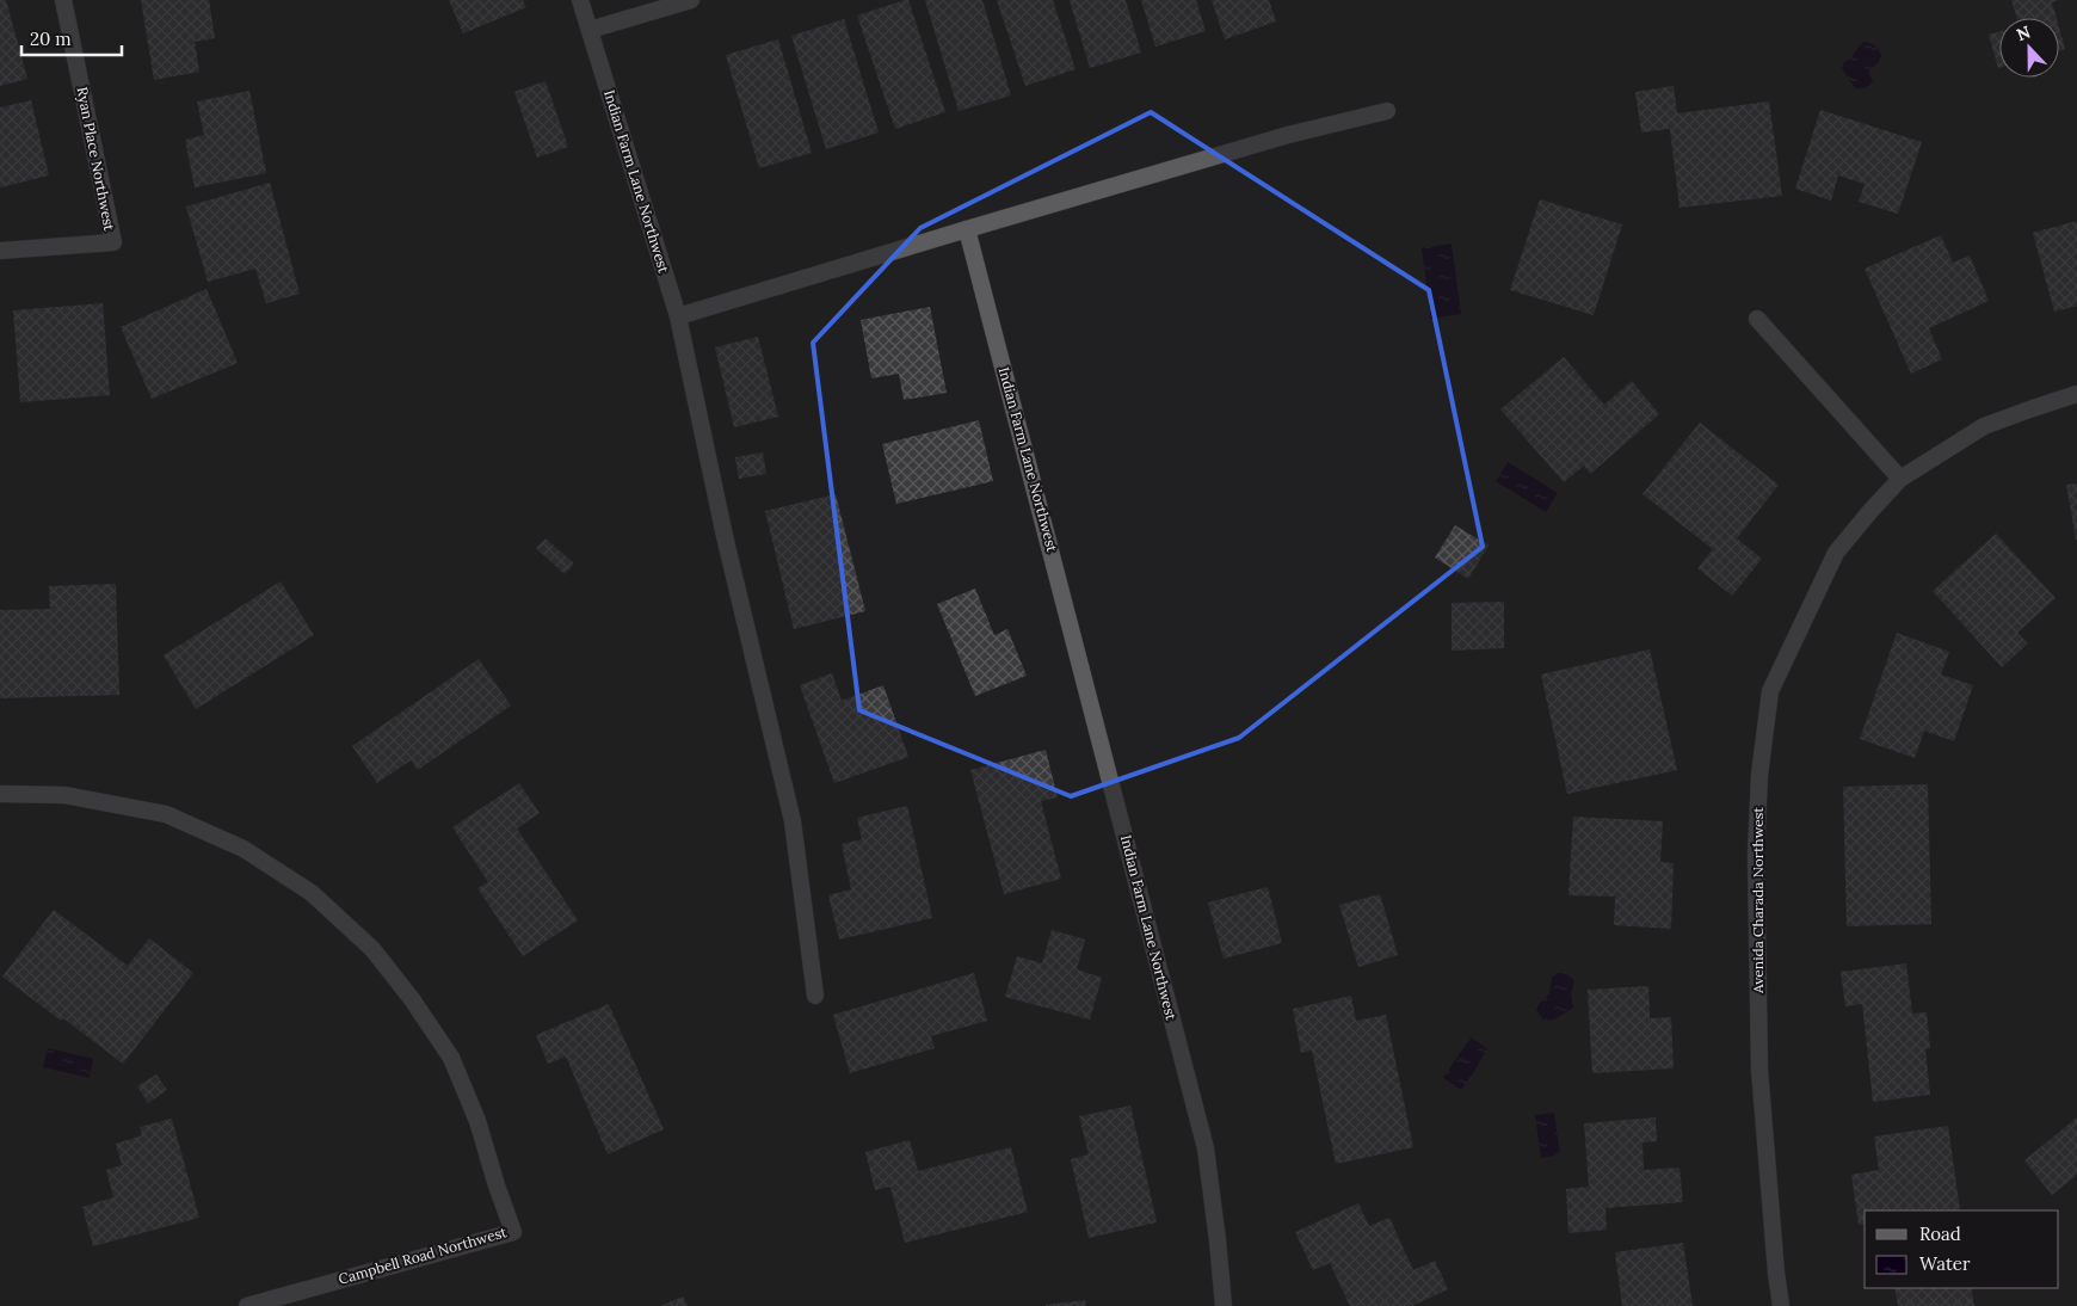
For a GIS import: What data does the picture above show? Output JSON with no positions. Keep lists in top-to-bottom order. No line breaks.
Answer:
{"streets":{"street":["Ryan Place Northwest","Indian Farm Lane Northwest","Avenida Charada Northwest","Campbell Road Northwest"]},"legend":["Road","Water"],"scale_bar":"20 m","north":"top"}
